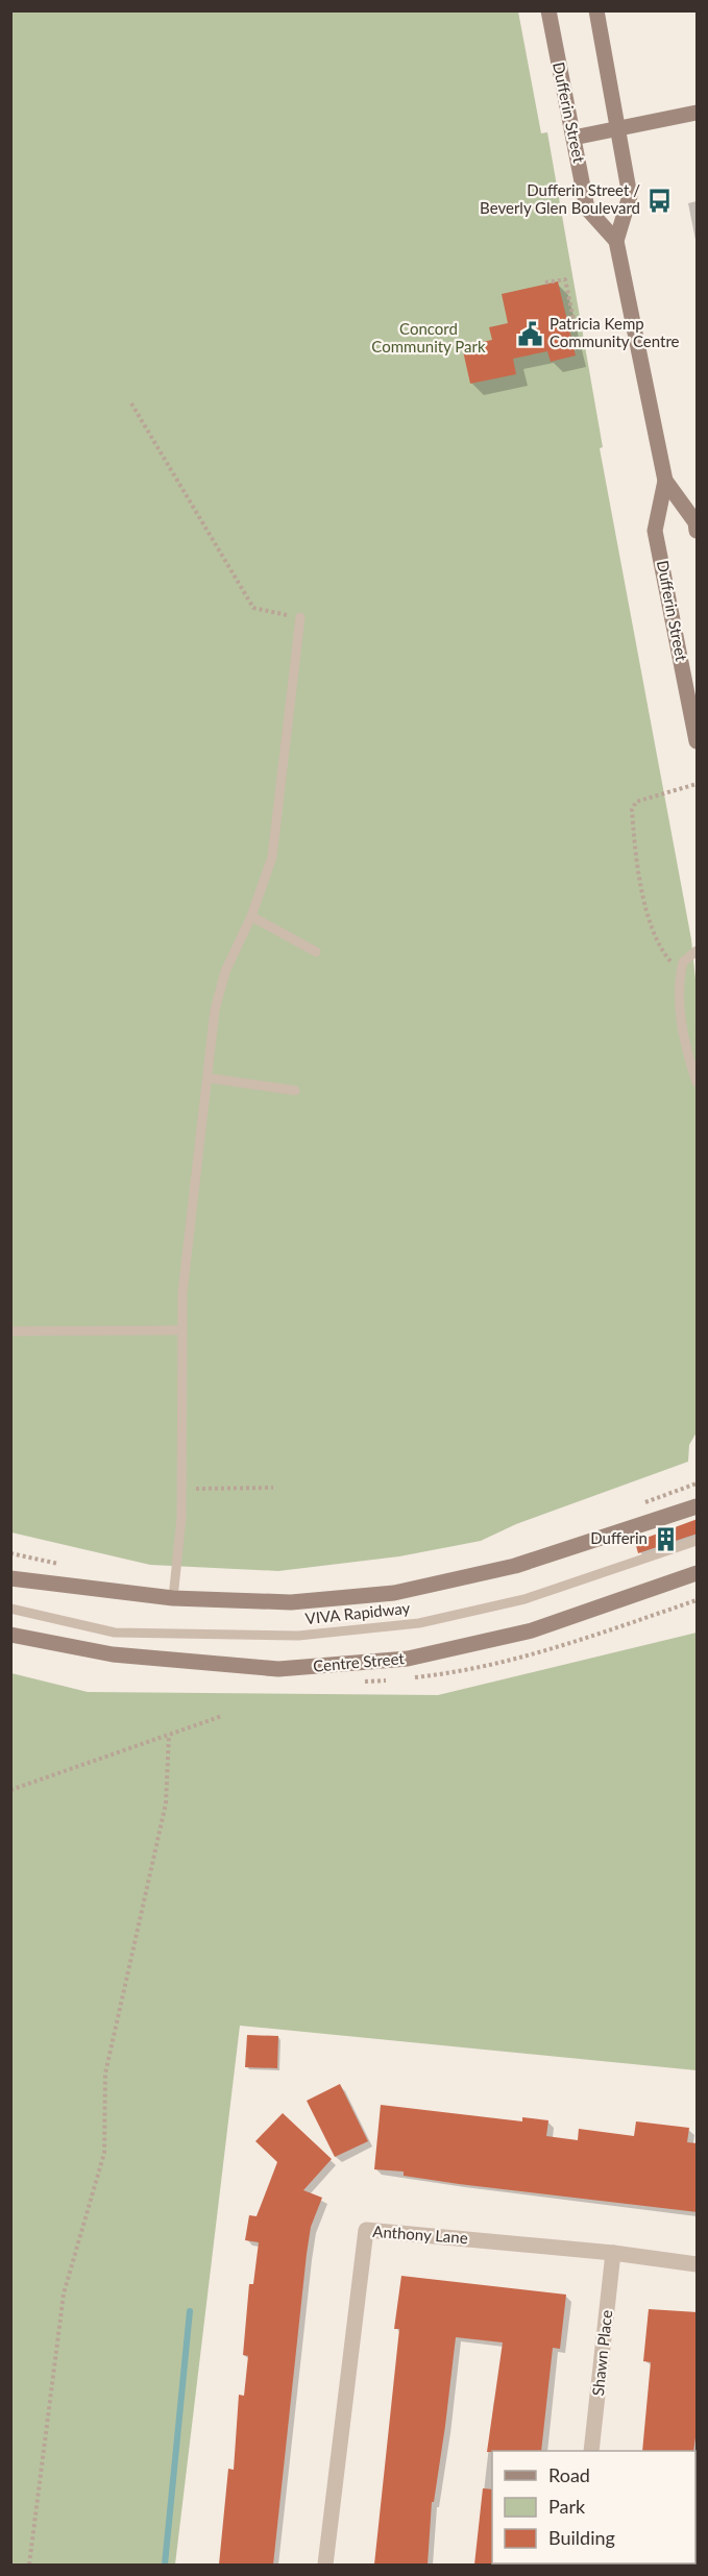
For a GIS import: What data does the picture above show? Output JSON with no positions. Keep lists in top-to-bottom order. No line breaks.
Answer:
{"streets":{"main road":["Dufferin Street","Centre Street"],"street":["Anthony Lane","Shawn Place"],"lane":["VIVA Rapidway"]},"crossings":[["Anthony Lane","Shawn Place"]],"parks":["Concord Community Park"],"places":{"bus stop":["Dufferin Street / Beverly Glen Boulevard"],"public building":["Patricia Kemp Community Centre"],"building":["Dufferin"]},"legend":["Road","Park","Building"]}
